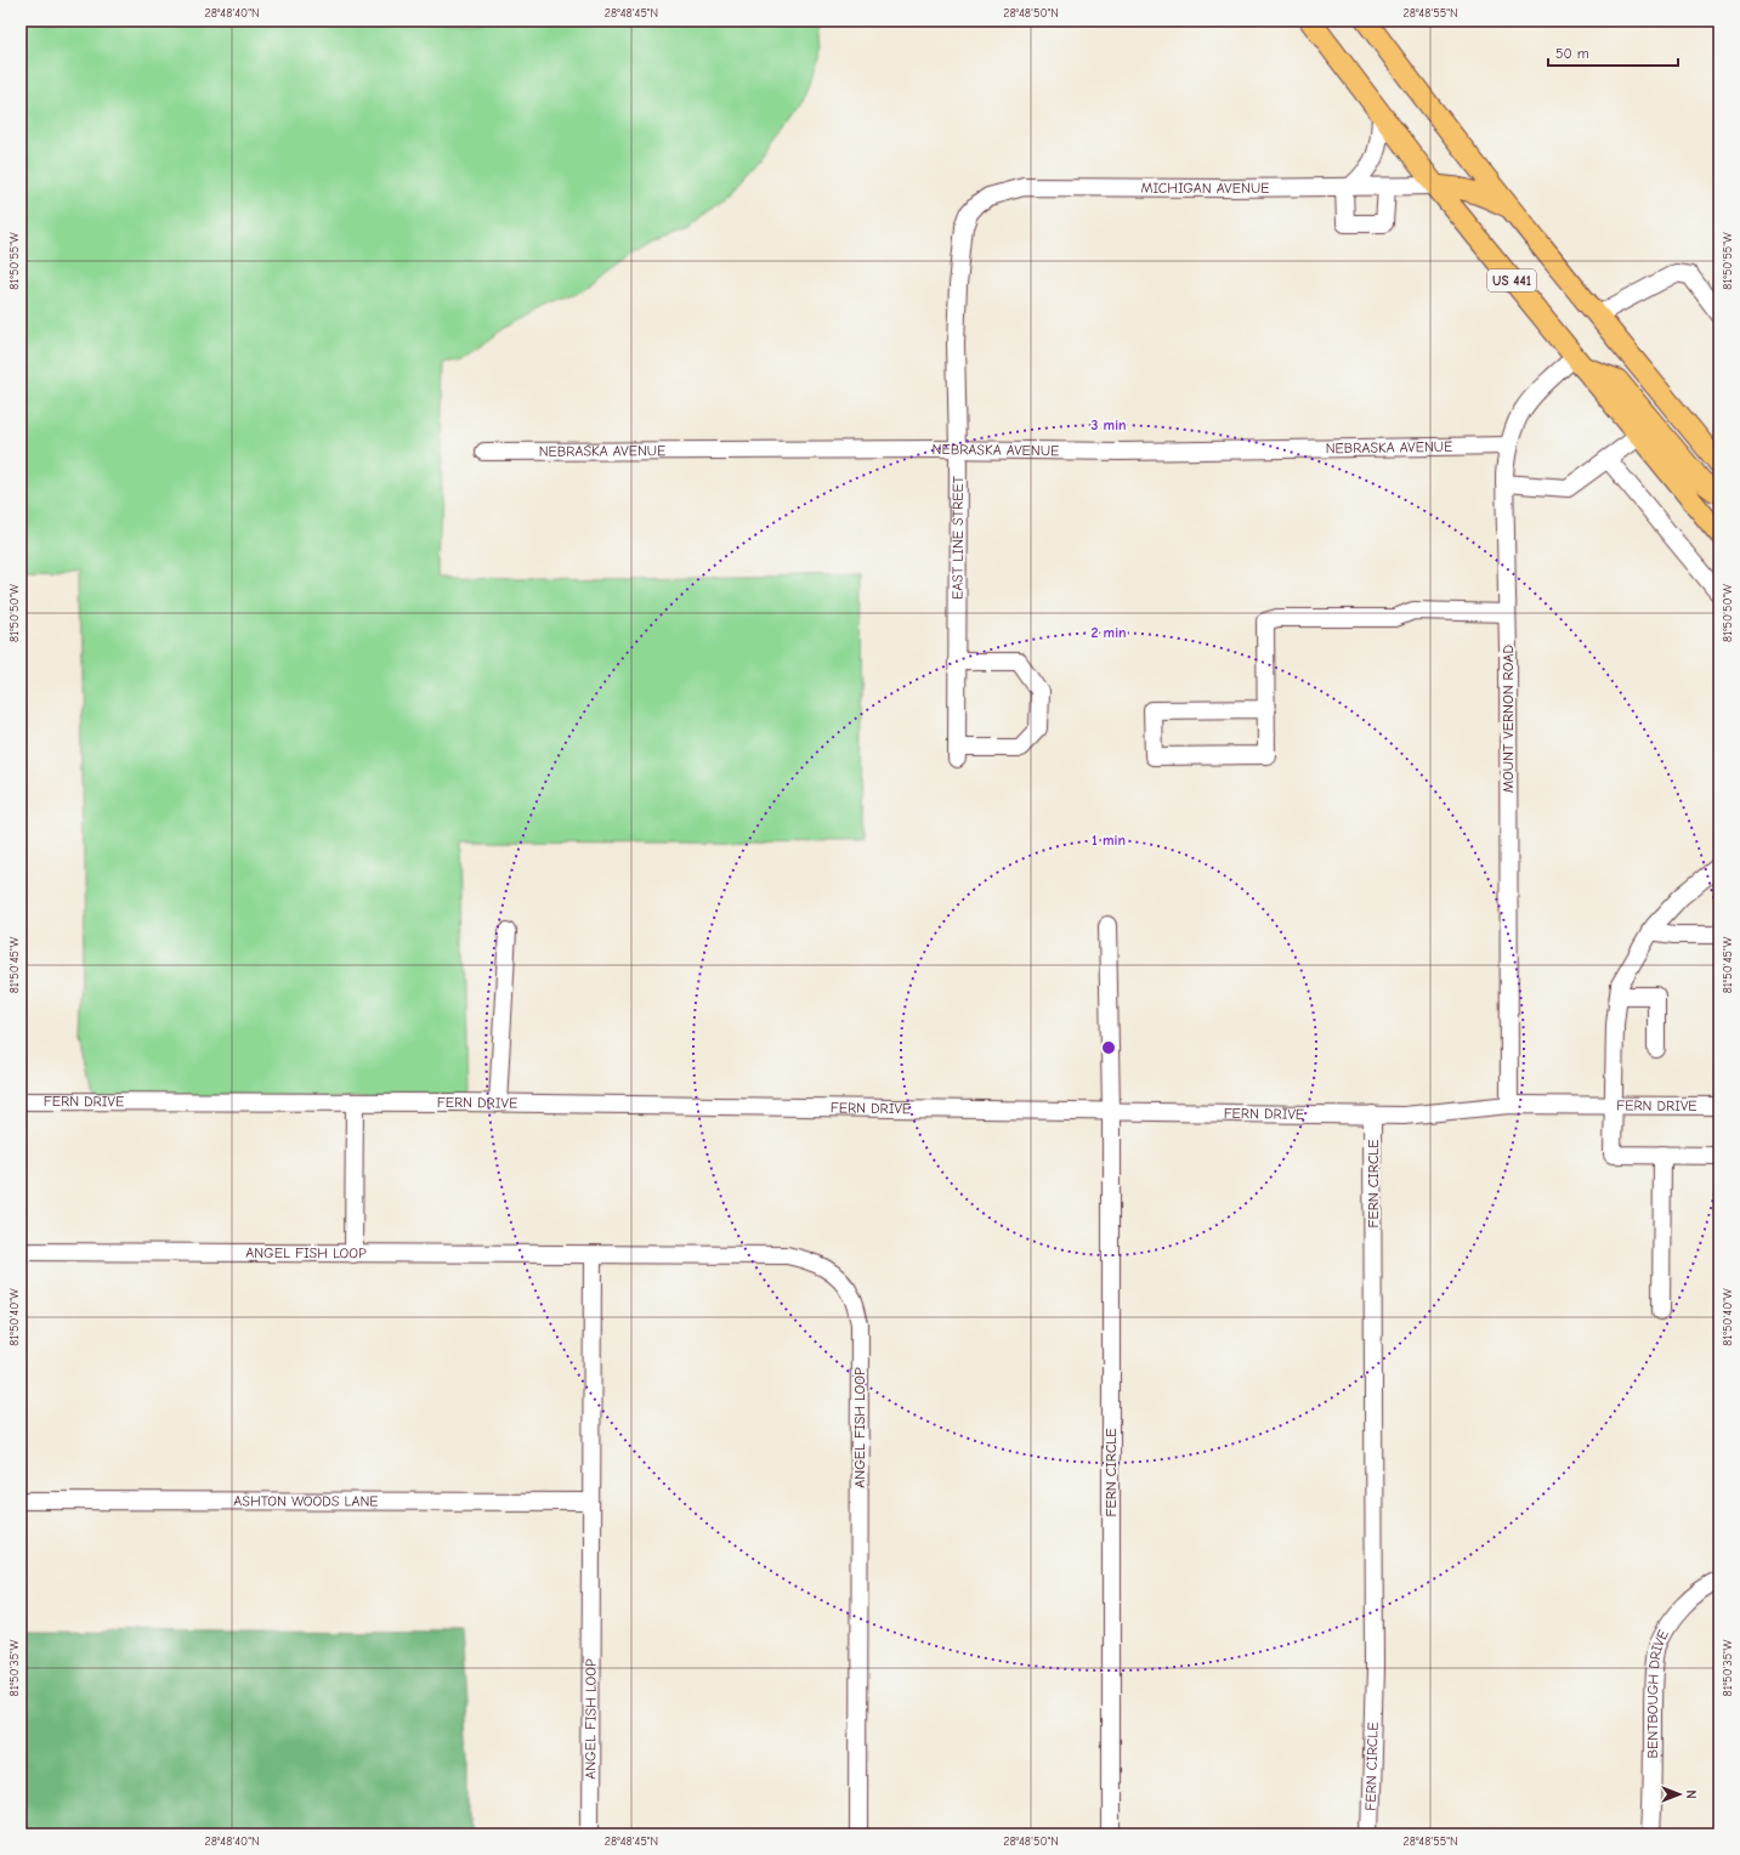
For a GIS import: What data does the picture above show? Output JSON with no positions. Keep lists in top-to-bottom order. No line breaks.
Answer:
{"streets":{"main road":["US 441"],"street":["MICHIGAN AVENUE","NEBRASKA AVENUE","EAST LINE STREET","MOUNT VERNON ROAD","FERN DRIVE","FERN CIRCLE","ANGEL FISH LOOP","ASHTON WOODS LANE","BENTBOUGH DRIVE"]},"crossings":[["MICHIGAN AVENUE","US 441"],["MICHIGAN AVENUE","EAST LINE STREET"],["US 441","MOUNT VERNON ROAD"],["NEBRASKA AVENUE","EAST LINE STREET"],["NEBRASKA AVENUE","MOUNT VERNON ROAD"],["MOUNT VERNON ROAD","FERN DRIVE"],["FERN DRIVE","FERN CIRCLE"],["ANGEL FISH LOOP","ASHTON WOODS LANE"]],"scale_bar":"50 m","north":"right","coordinates":["28°48'40\"N","28°48'45\"N","28°48'50\"N","28°48'55\"N","81°50'55\"W","81°50'50\"W","81°50'45\"W","81°50'40\"W","81°50'35\"W"],"rings":["3 min","2 min","1 min"]}
